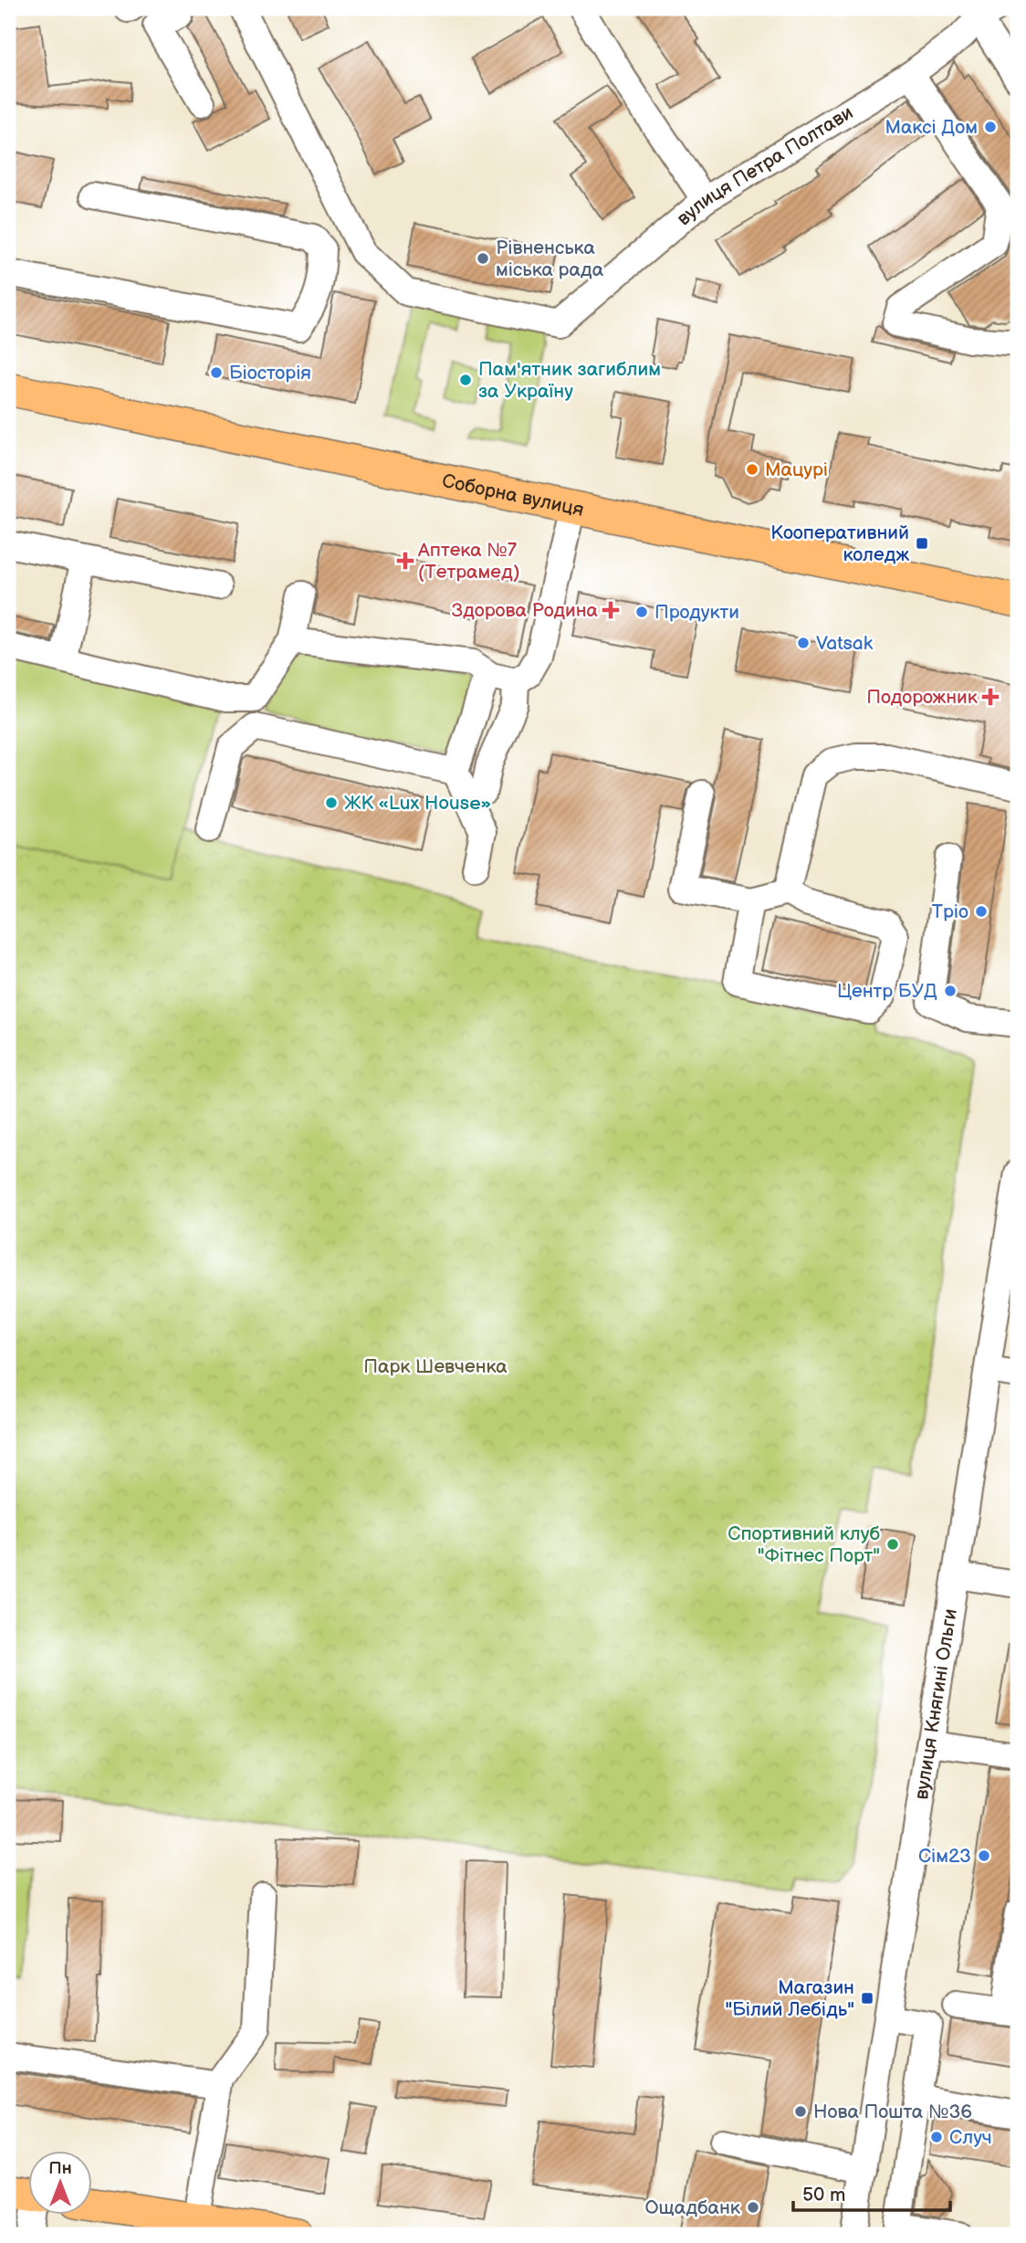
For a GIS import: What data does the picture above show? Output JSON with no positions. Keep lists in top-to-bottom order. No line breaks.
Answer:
{"streets":{"main road":["Соборна вулиця"],"street":["вулиця Петра Полтави","вулиця Княгині Ольги"]},"parks":["Парк Шевченка"],"places":{"other":["Максі Дом","Рівненська міська рада","Біосторія","Пам'ятник загиблим за Україну","Мацурі","Продукти","Vatsak","ЖК «Lux House»","Тріо","Центр БУД","Спортивний клуб \"Фітнес Порт\"","Сім23","Нова Пошта №36","Случ","Ощадбанк"],"transit":["Кооперативний коледж","Магазин \"Білий Лебідь\""],"health":["Аптека №7 (Тетрамед)","Здорова Родина","Подорожник"]},"scale_bar":"50 m","north":"top"}
